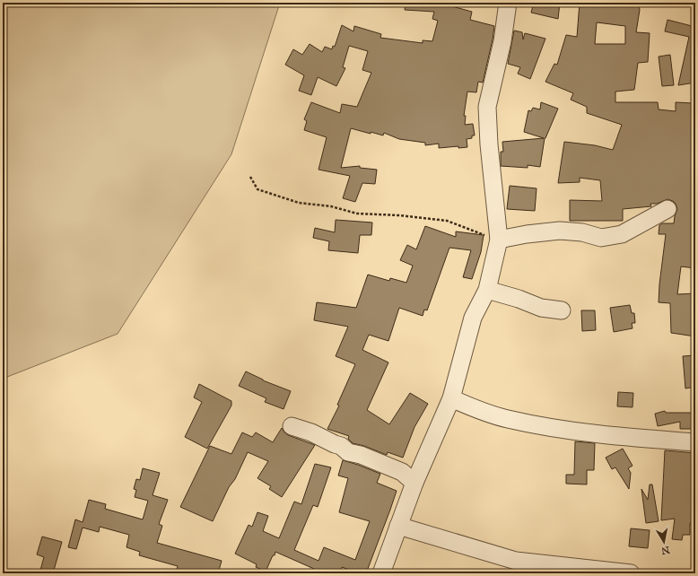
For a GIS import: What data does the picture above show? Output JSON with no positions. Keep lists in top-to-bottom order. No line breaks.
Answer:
{"north":"bottom"}
